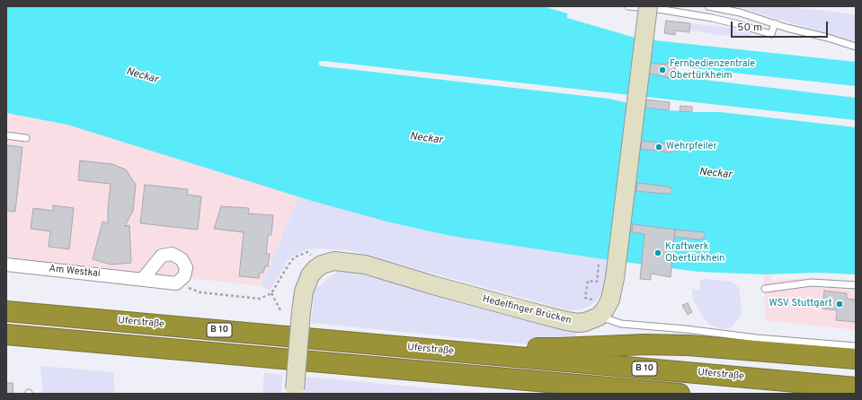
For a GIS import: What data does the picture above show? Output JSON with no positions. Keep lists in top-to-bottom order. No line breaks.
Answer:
{"streets":{"highway":["Uferstraße","B 10"],"street":["Am Westkai","Hedelfinger Brücken"]},"water":["Neckar"],"places":["Fernbedienzentrale Obertürkheim","Wehrpfeiler","Kraftwerk Obertürkhein","WSV Stuttgart"],"scale_bar":"50 m"}
